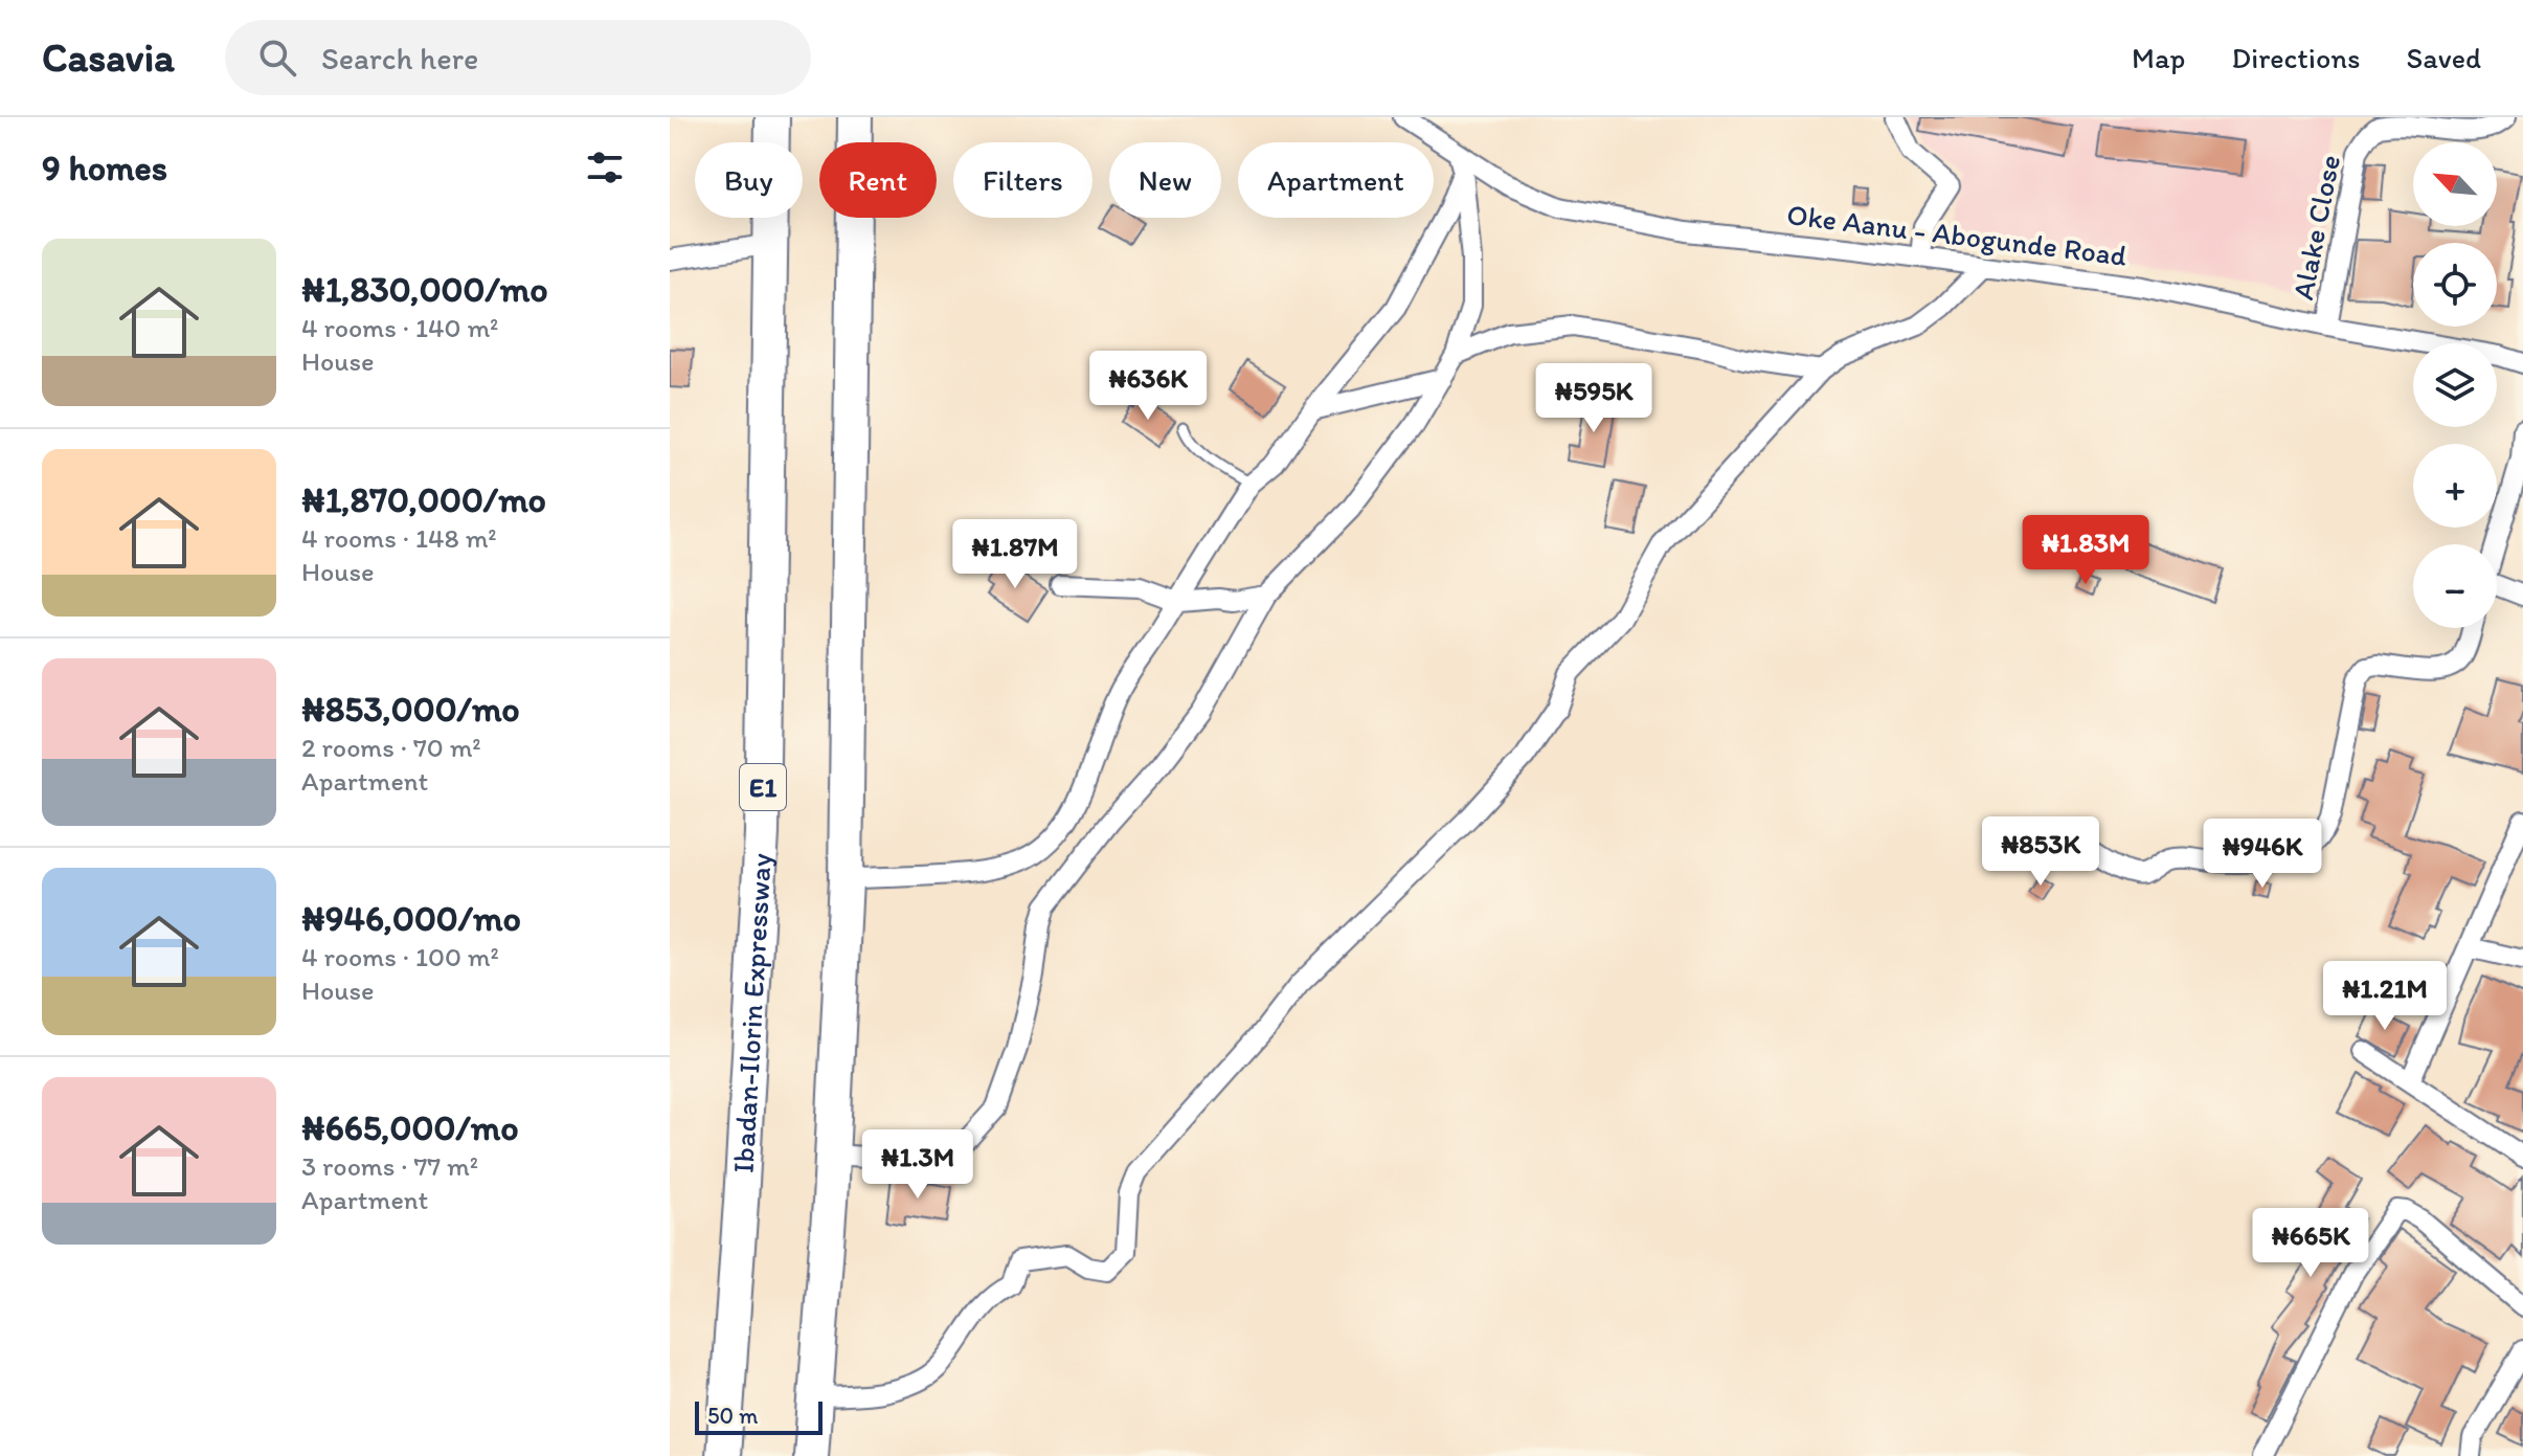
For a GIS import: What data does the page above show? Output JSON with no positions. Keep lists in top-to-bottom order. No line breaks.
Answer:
{"streets":{"highway":["E1","Ibadan-Ilorin Expressway"],"street":["Alake Close","Oke Aanu - Abogunde Road"]},"crossings":[["Alake Close","Oke Aanu - Abogunde Road"]],"scale_bar":"50 m","north":"top left","page":{"header":"Casavia","search":"Search here","nav":["Map","Directions","Saved"],"heading":"9 homes","map_buttons":["+","−"],"chip":["Buy","Rent","Filters","New","Apartment"],"list":[{"name":"₦1,830,000/mo","note":"4 rooms · 140 m² · House"},{"name":"₦1,870,000/mo","note":"4 rooms · 148 m² · House"},{"name":"₦853,000/mo","note":"2 rooms · 70 m² · Apartment"},{"name":"₦946,000/mo","note":"4 rooms · 100 m² · House"},{"name":"₦665,000/mo","note":"3 rooms · 77 m² · Apartment"}],"price":["₦636K","₦595K","₦1.83M","₦1.87M","₦853K","₦946K","₦1.21M","₦1.3M","₦665K"],"scale":"50 m"}}
